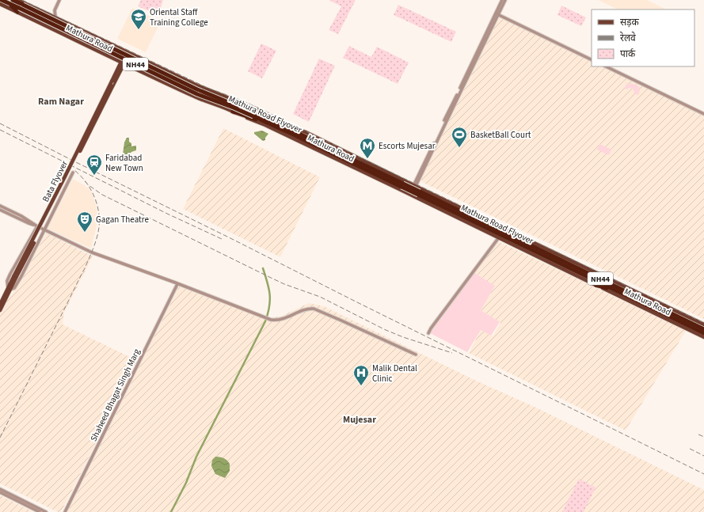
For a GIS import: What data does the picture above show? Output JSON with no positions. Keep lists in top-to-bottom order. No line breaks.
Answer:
{"streets":{"highway":["Mathura Road","NH44","Mathura Road Flyover"],"main road":["Bata Flyover"],"street":["Shaheed Bhagat Singh Marg"]},"crossings":[["Mathura Road","Mathura Road Flyover"],["Mathura Road","Bata Flyover"]],"districts":["Ram Nagar","Mujesar"],"places":{"school or university":["Oriental Staff Training College"],"sports":["BasketBall Court"],"metro station":["Escorts Mujesar"],"station":["Faridabad New Town"],"theatre":["Gagan Theatre"],"hospital":["Malik Dental Clinic"]},"legend":["सड़क","रेलवे","पार्क"]}
